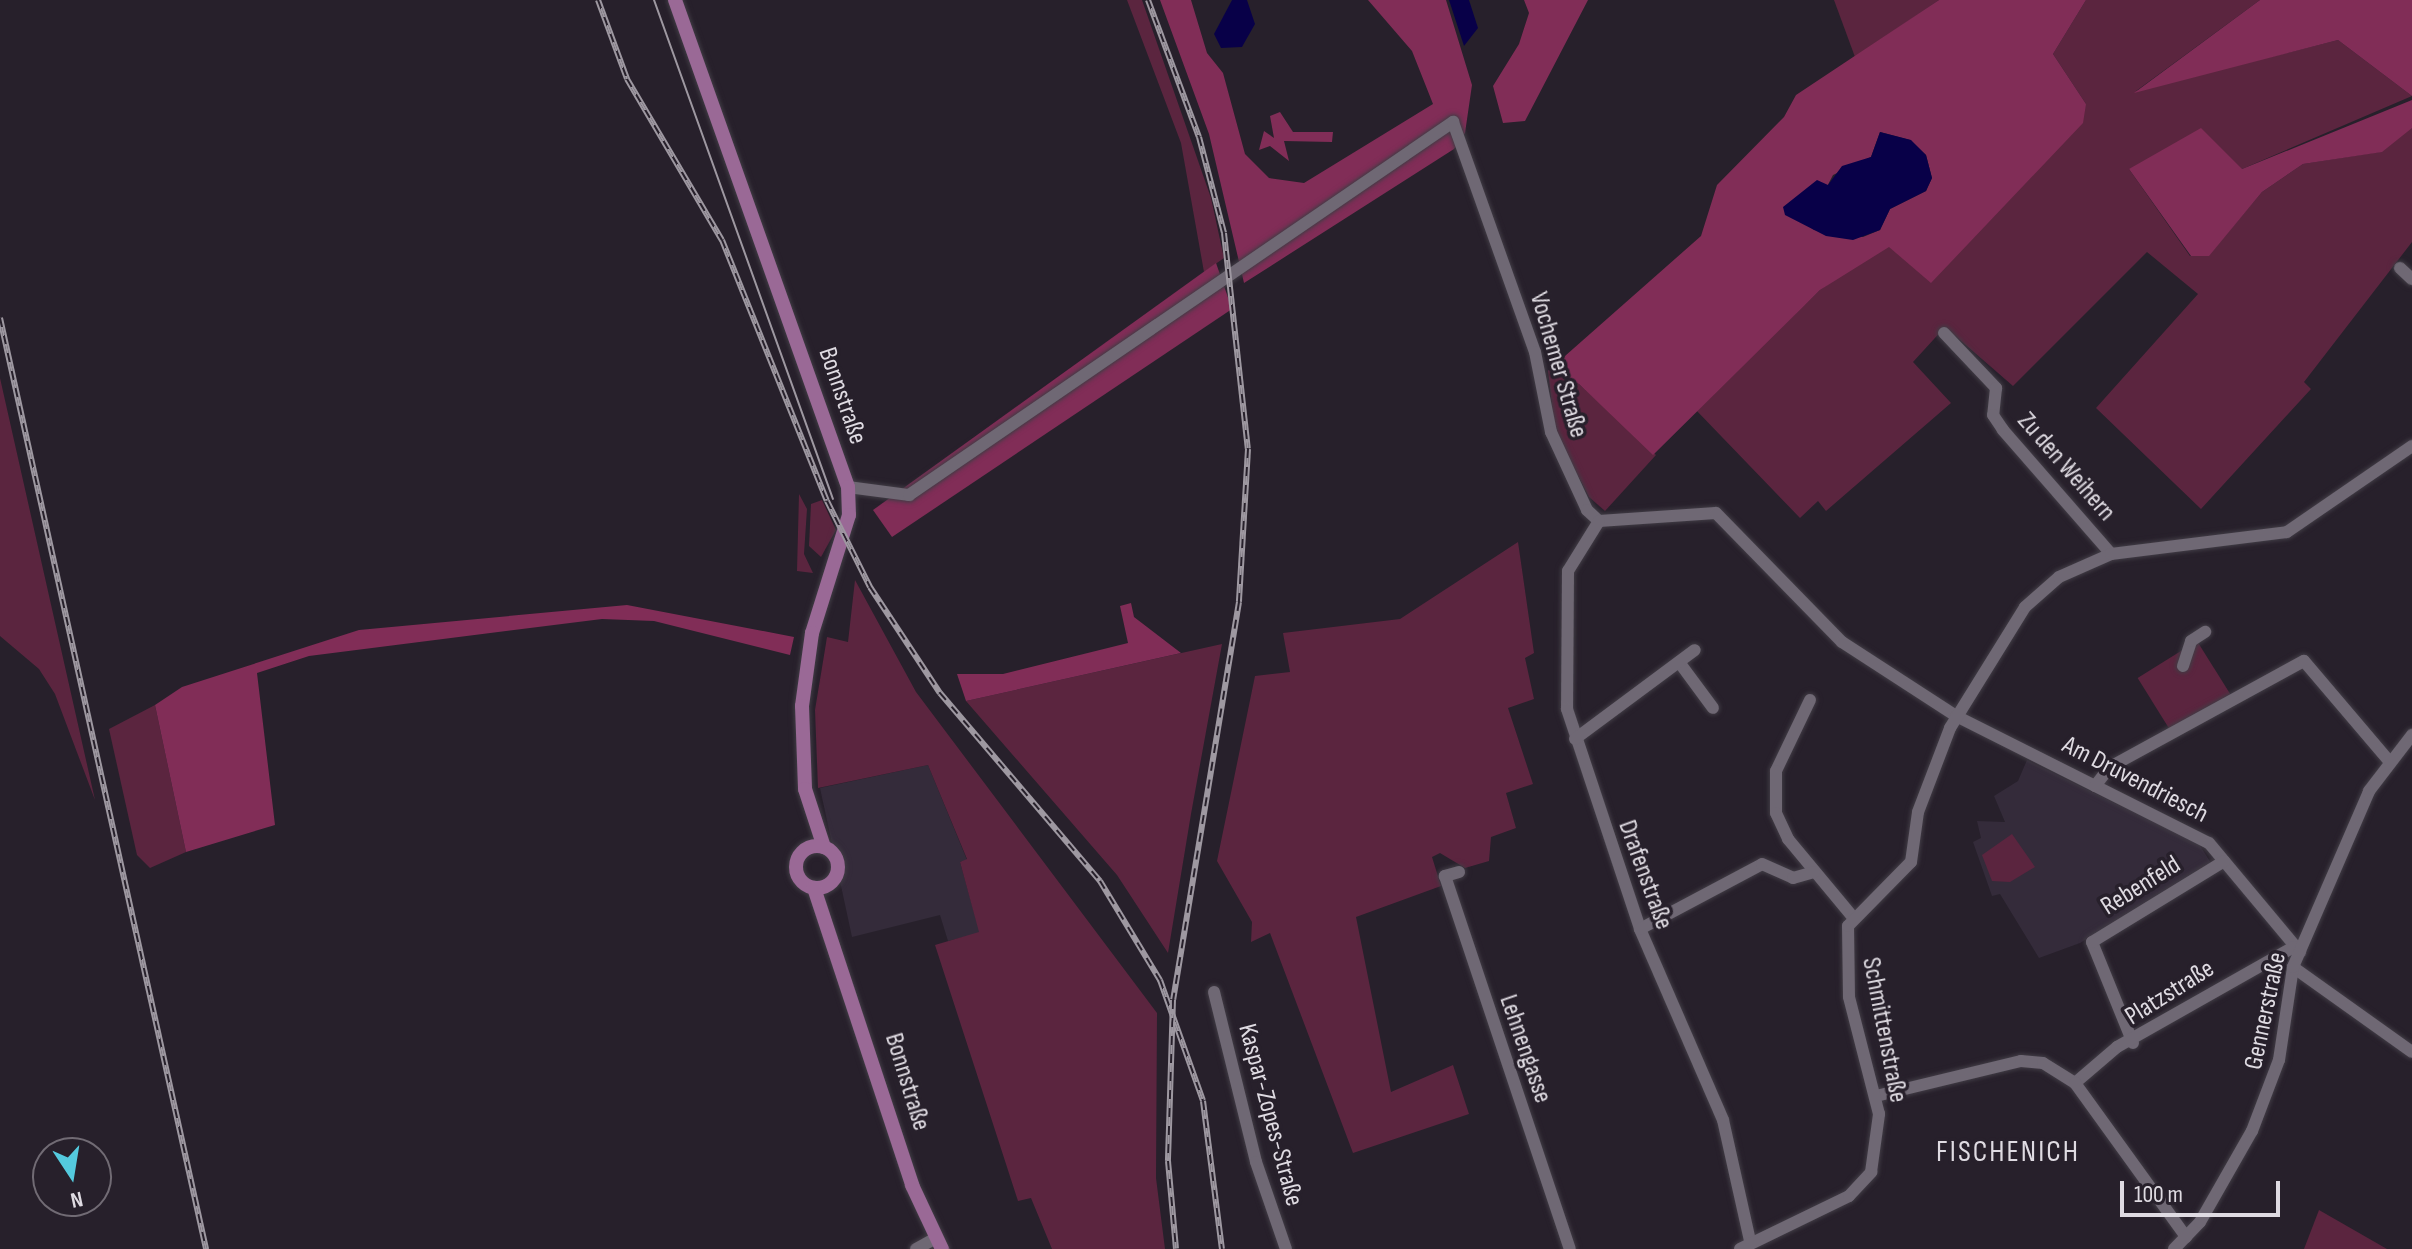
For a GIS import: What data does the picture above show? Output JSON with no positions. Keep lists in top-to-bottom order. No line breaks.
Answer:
{"streets":{"main road":["Bonnstraße"],"street":["Vochemer Straße","Zu den Weihern","Am Druvendriesch","Drafenstraße","Rebenfeld","Platzstraße","Gennerstraße","Schmittenstraße","Lehnengasse","Kaspar-Zopes-Straße"]},"crossings":[["Vochemer Straße","Bonnstraße"],["Vochemer Straße","Drafenstraße"],["Am Druvendriesch","Rebenfeld"],["Am Druvendriesch","Platzstraße"],["Am Druvendriesch","Gennerstraße"],["Drafenstraße","Schmittenstraße"],["Rebenfeld","Platzstraße"],["Platzstraße","Gennerstraße"]],"districts":["FISCHENICH"],"scale_bar":"100 m","north":"bottom"}
